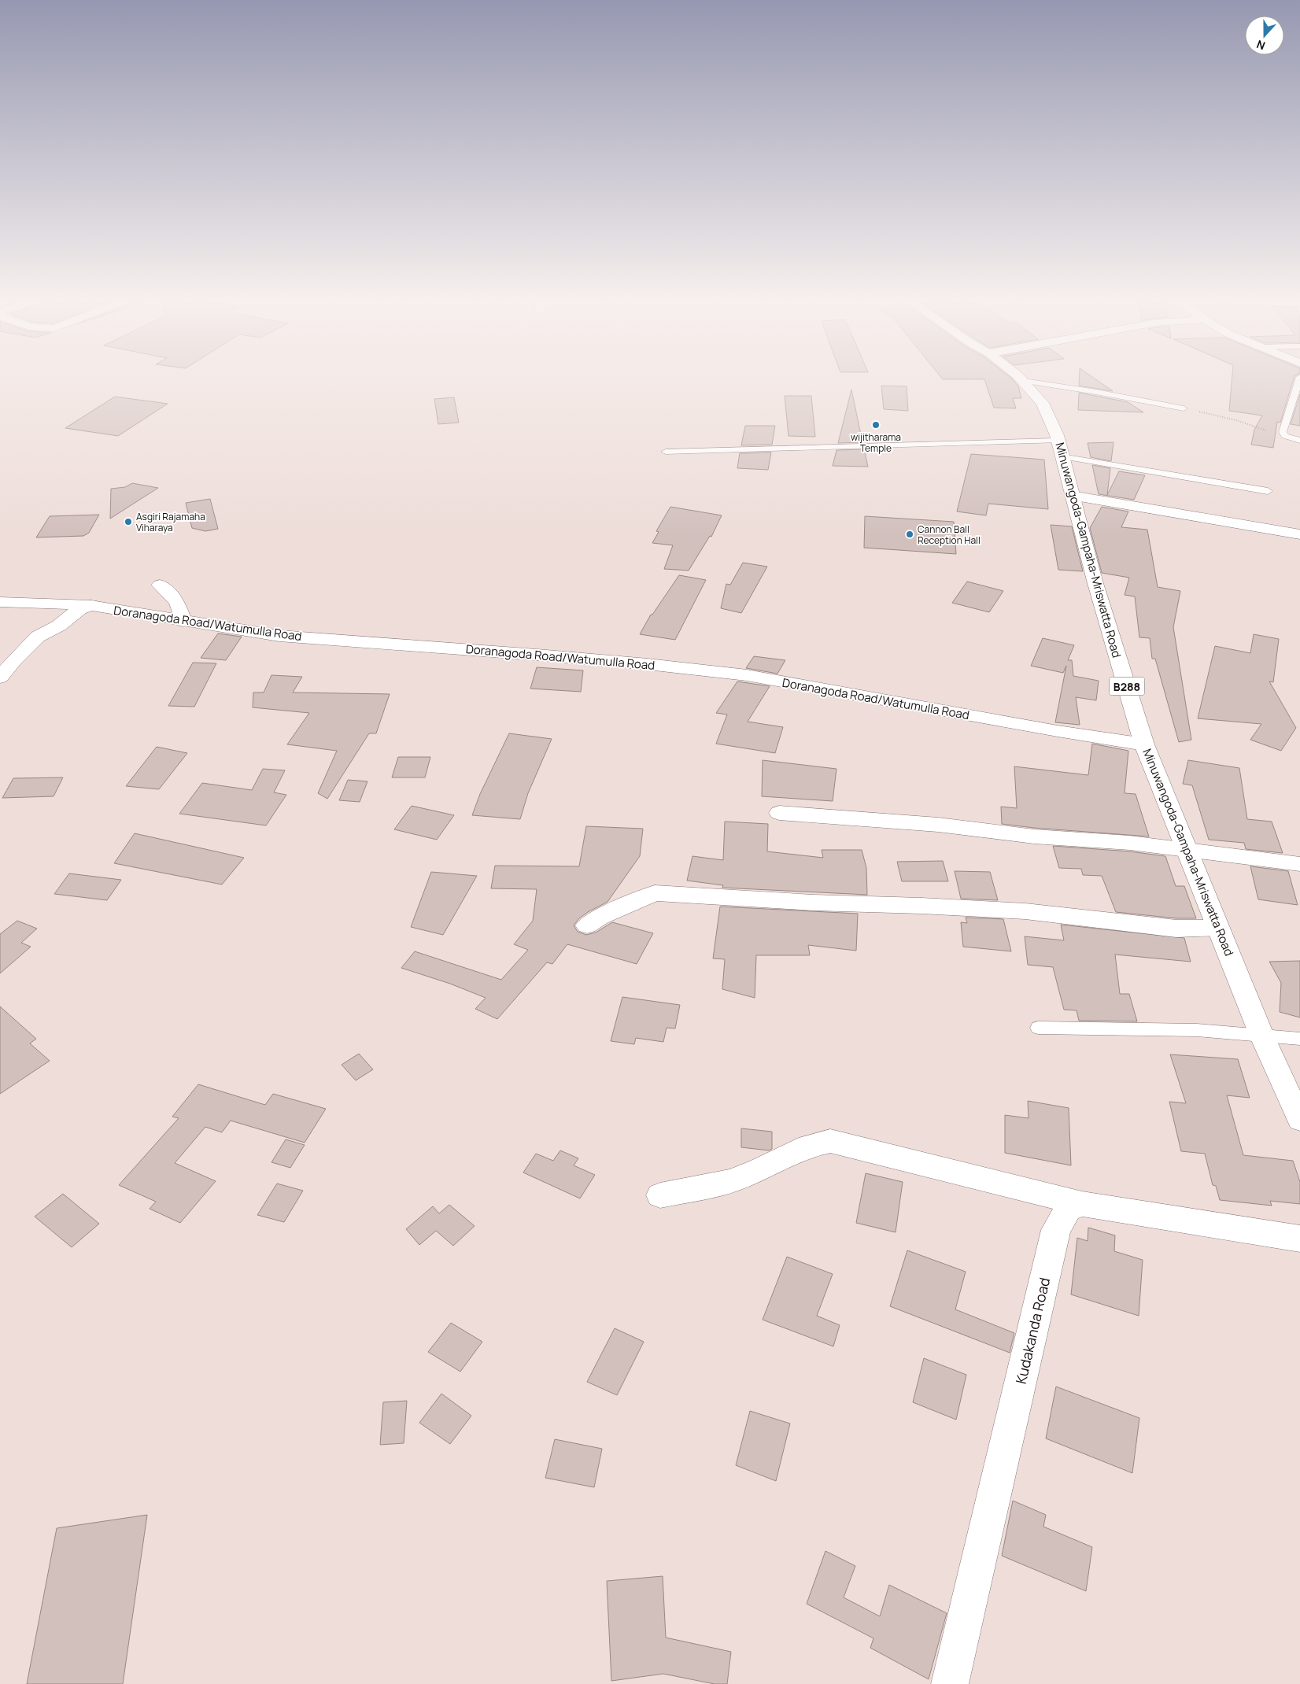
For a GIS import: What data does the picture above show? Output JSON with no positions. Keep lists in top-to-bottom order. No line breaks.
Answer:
{"streets":{"street":["Minuwangoda-Gampaha-Mriswatta Road","Doranagoda Road/Watumulla Road","B288","Kudakanda Road"]},"crossings":[["Minuwangoda-Gampaha-Mriswatta Road","Doranagoda Road/Watumulla Road"]],"places":["wijitharama Temple","Asgiri Rajamaha Viharaya","Cannon Ball Reception Hall"],"north":"bottom"}
